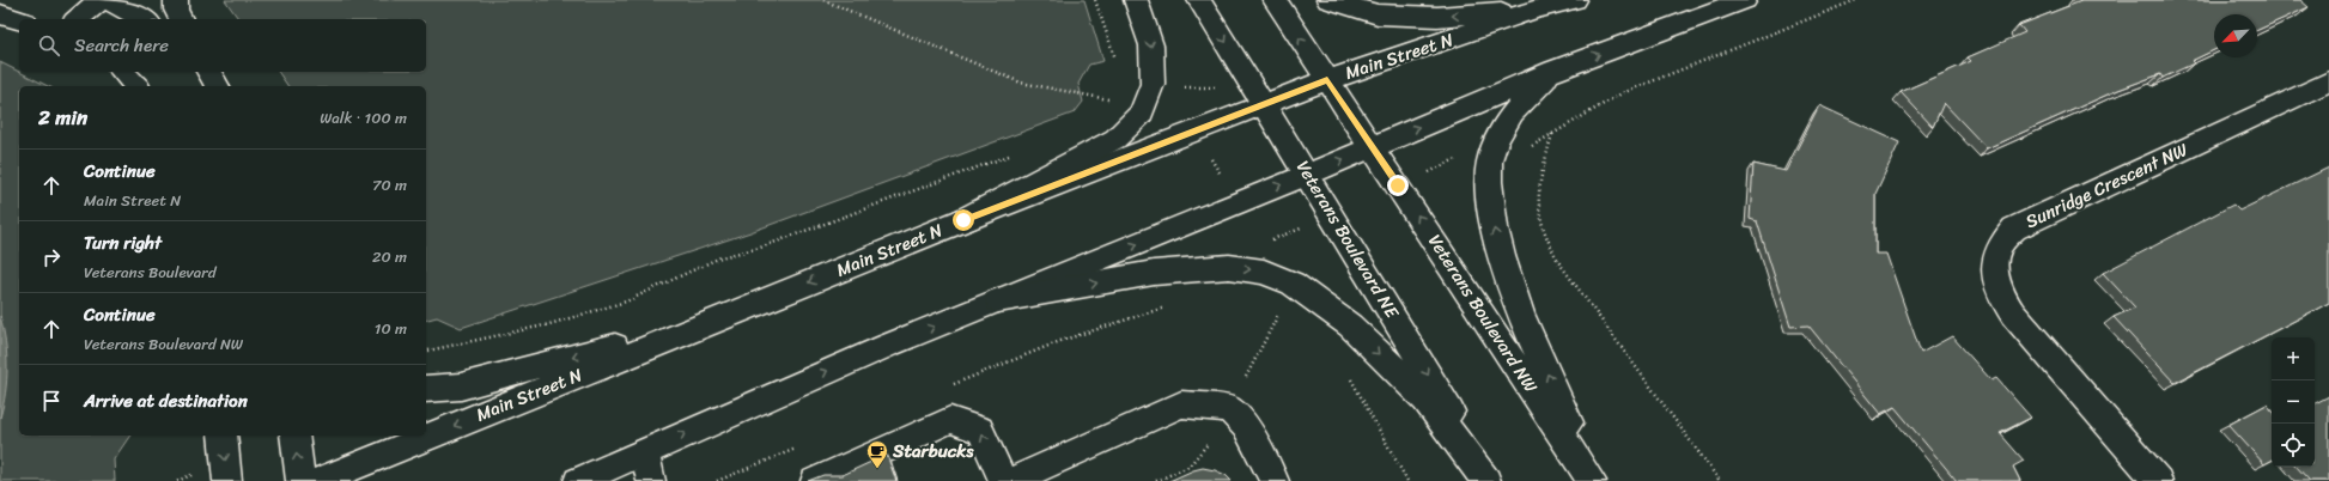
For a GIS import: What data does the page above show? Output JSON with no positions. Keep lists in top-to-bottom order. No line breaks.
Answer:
{"streets":{"main road":["Main Street N","Sunridge Crescent NW","Veterans Boulevard NE","Veterans Boulevard NW"]},"crossings":[["Main Street N","Veterans Boulevard NE"],["Main Street N","Veterans Boulevard NW"]],"one_way":["Veterans Boulevard NE","Veterans Boulevard NW"],"places":{"cafe":["Starbucks"]},"north":"bottom left","page":{"search":"Search here","heading":["2 min","Walk · 100 m"],"list":[["Continue","Main Street N","70 m"],["Turn right","Veterans Boulevard","20 m"],["Continue","Veterans Boulevard NW","10 m"],"Arrive at destination"],"map_buttons":["+","−"]}}
